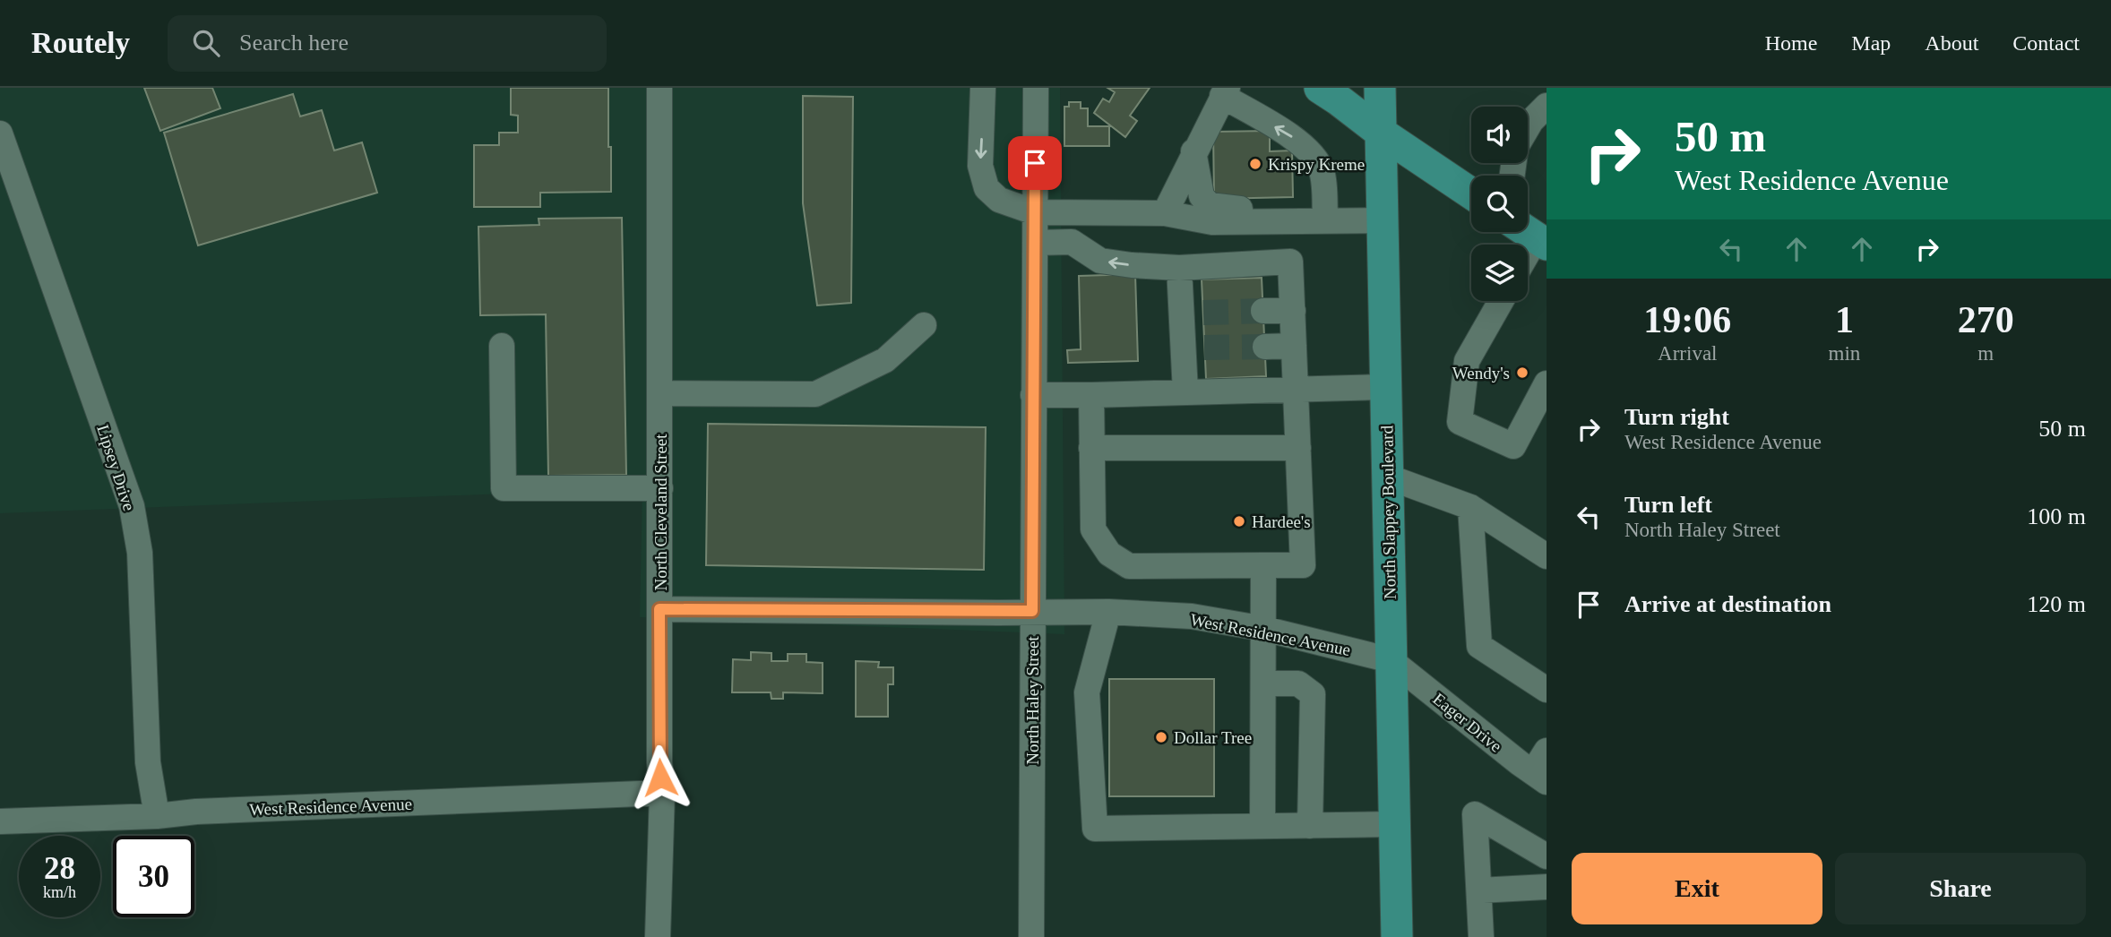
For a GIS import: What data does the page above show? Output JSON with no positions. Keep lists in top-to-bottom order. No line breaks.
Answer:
{"streets":{"main road":["North Slappey Boulevard"],"street":["Lipsey Drive","North Cleveland Street","West Residence Avenue","North Haley Street","Eager Drive"]},"crossings":[["Lipsey Drive","West Residence Avenue"],["North Cleveland Street","West Residence Avenue"],["North Slappey Boulevard","West Residence Avenue"],["North Slappey Boulevard","Eager Drive"],["West Residence Avenue","North Haley Street"],["West Residence Avenue","Eager Drive"]],"places":["Krispy Kreme","Wendy's","Hardee's","Dollar Tree"],"page":{"header":"Routely","search":"Search here","nav":["Home","Map","About","Contact"],"turn":["50 m","West Residence Avenue"],"eta":["19:06","Arrival","1","min","270","m"],"list":[{"name":"Turn right","note":"West Residence Avenue","value":"50 m"},{"name":"Turn left","note":"North Haley Street","value":"100 m"},{"name":"Arrive at destination","value":"120 m"}],"speed":"28 km/h","limit":"30","buttons":["Exit","Share"]}}
